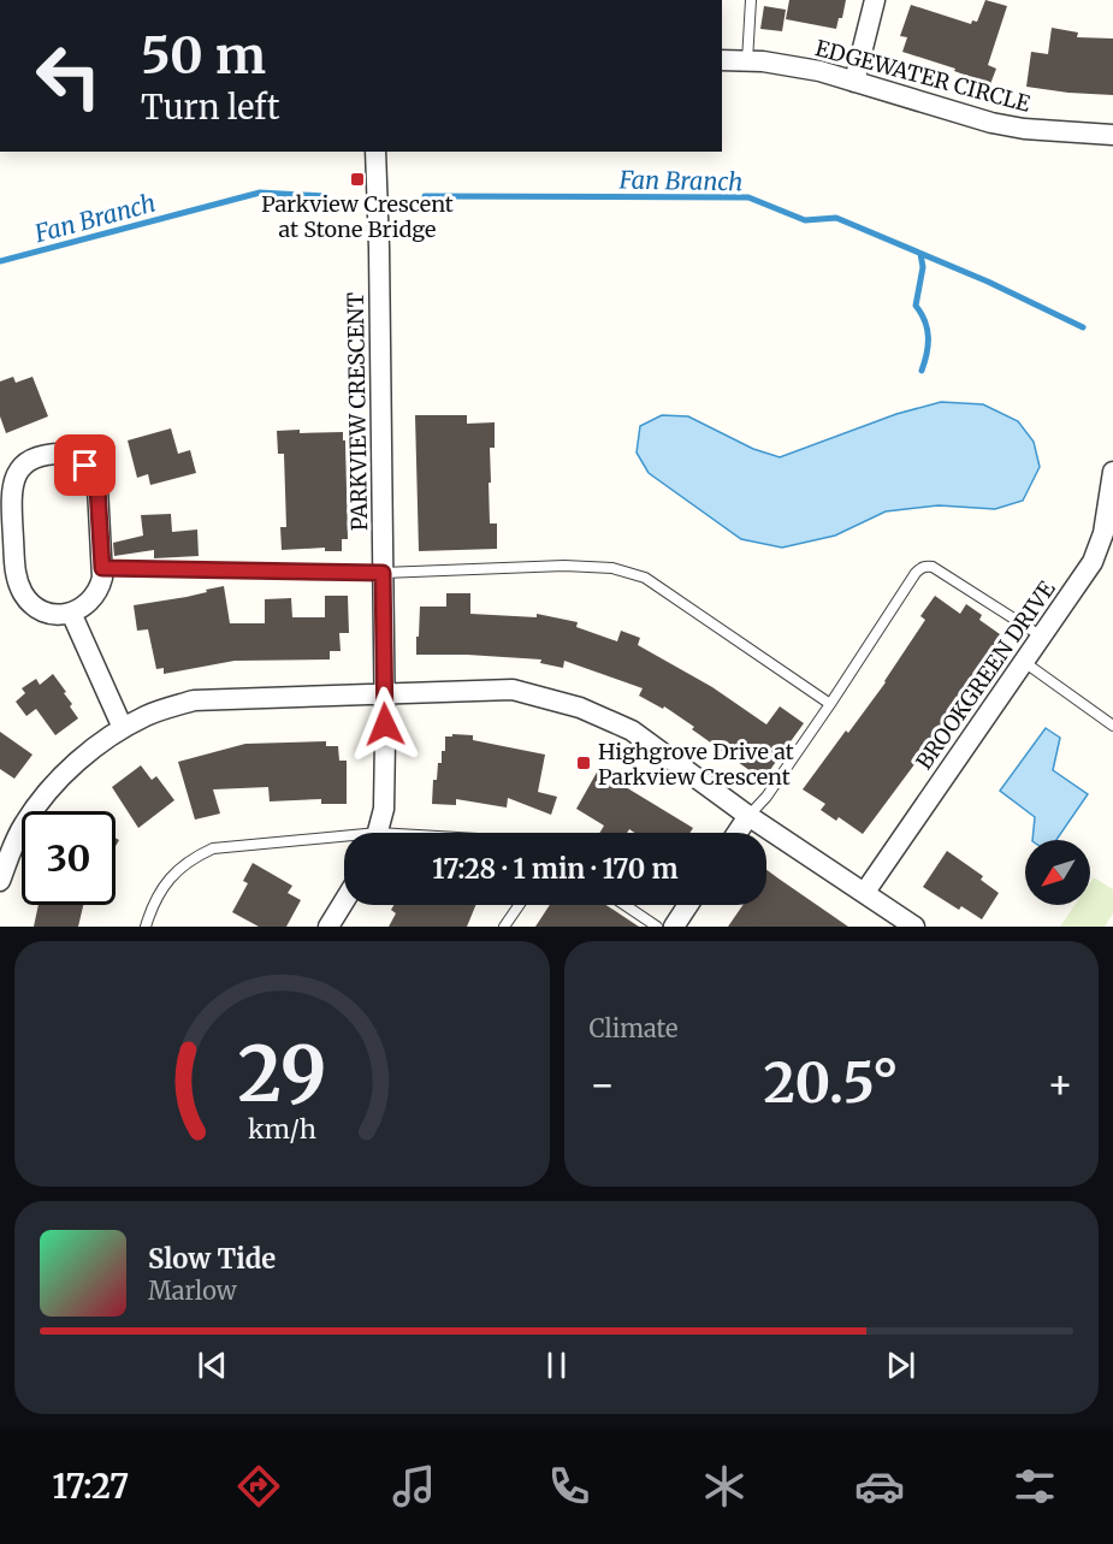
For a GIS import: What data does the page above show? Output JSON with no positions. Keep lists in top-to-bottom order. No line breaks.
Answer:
{"streets":{"street":["EDGEWATER CIRCLE","PARKVIEW CRESCENT","BROOKGREEN DRIVE"]},"water":["Fan Branch"],"places":{"transit":["Parkview Crescent at Stone Bridge","Highgrove Drive at Parkview Crescent"]},"north":"bottom left","page":{"turn":["50 m","Turn left"],"limit":"30","trip":"17:28 · 1 min · 170 m","tile":"Climate","heat":["−","20.5°","+"],"song":["Slow Tide","Marlow"],"tabs":"17:27","gauge":["29","km/h"]}}
